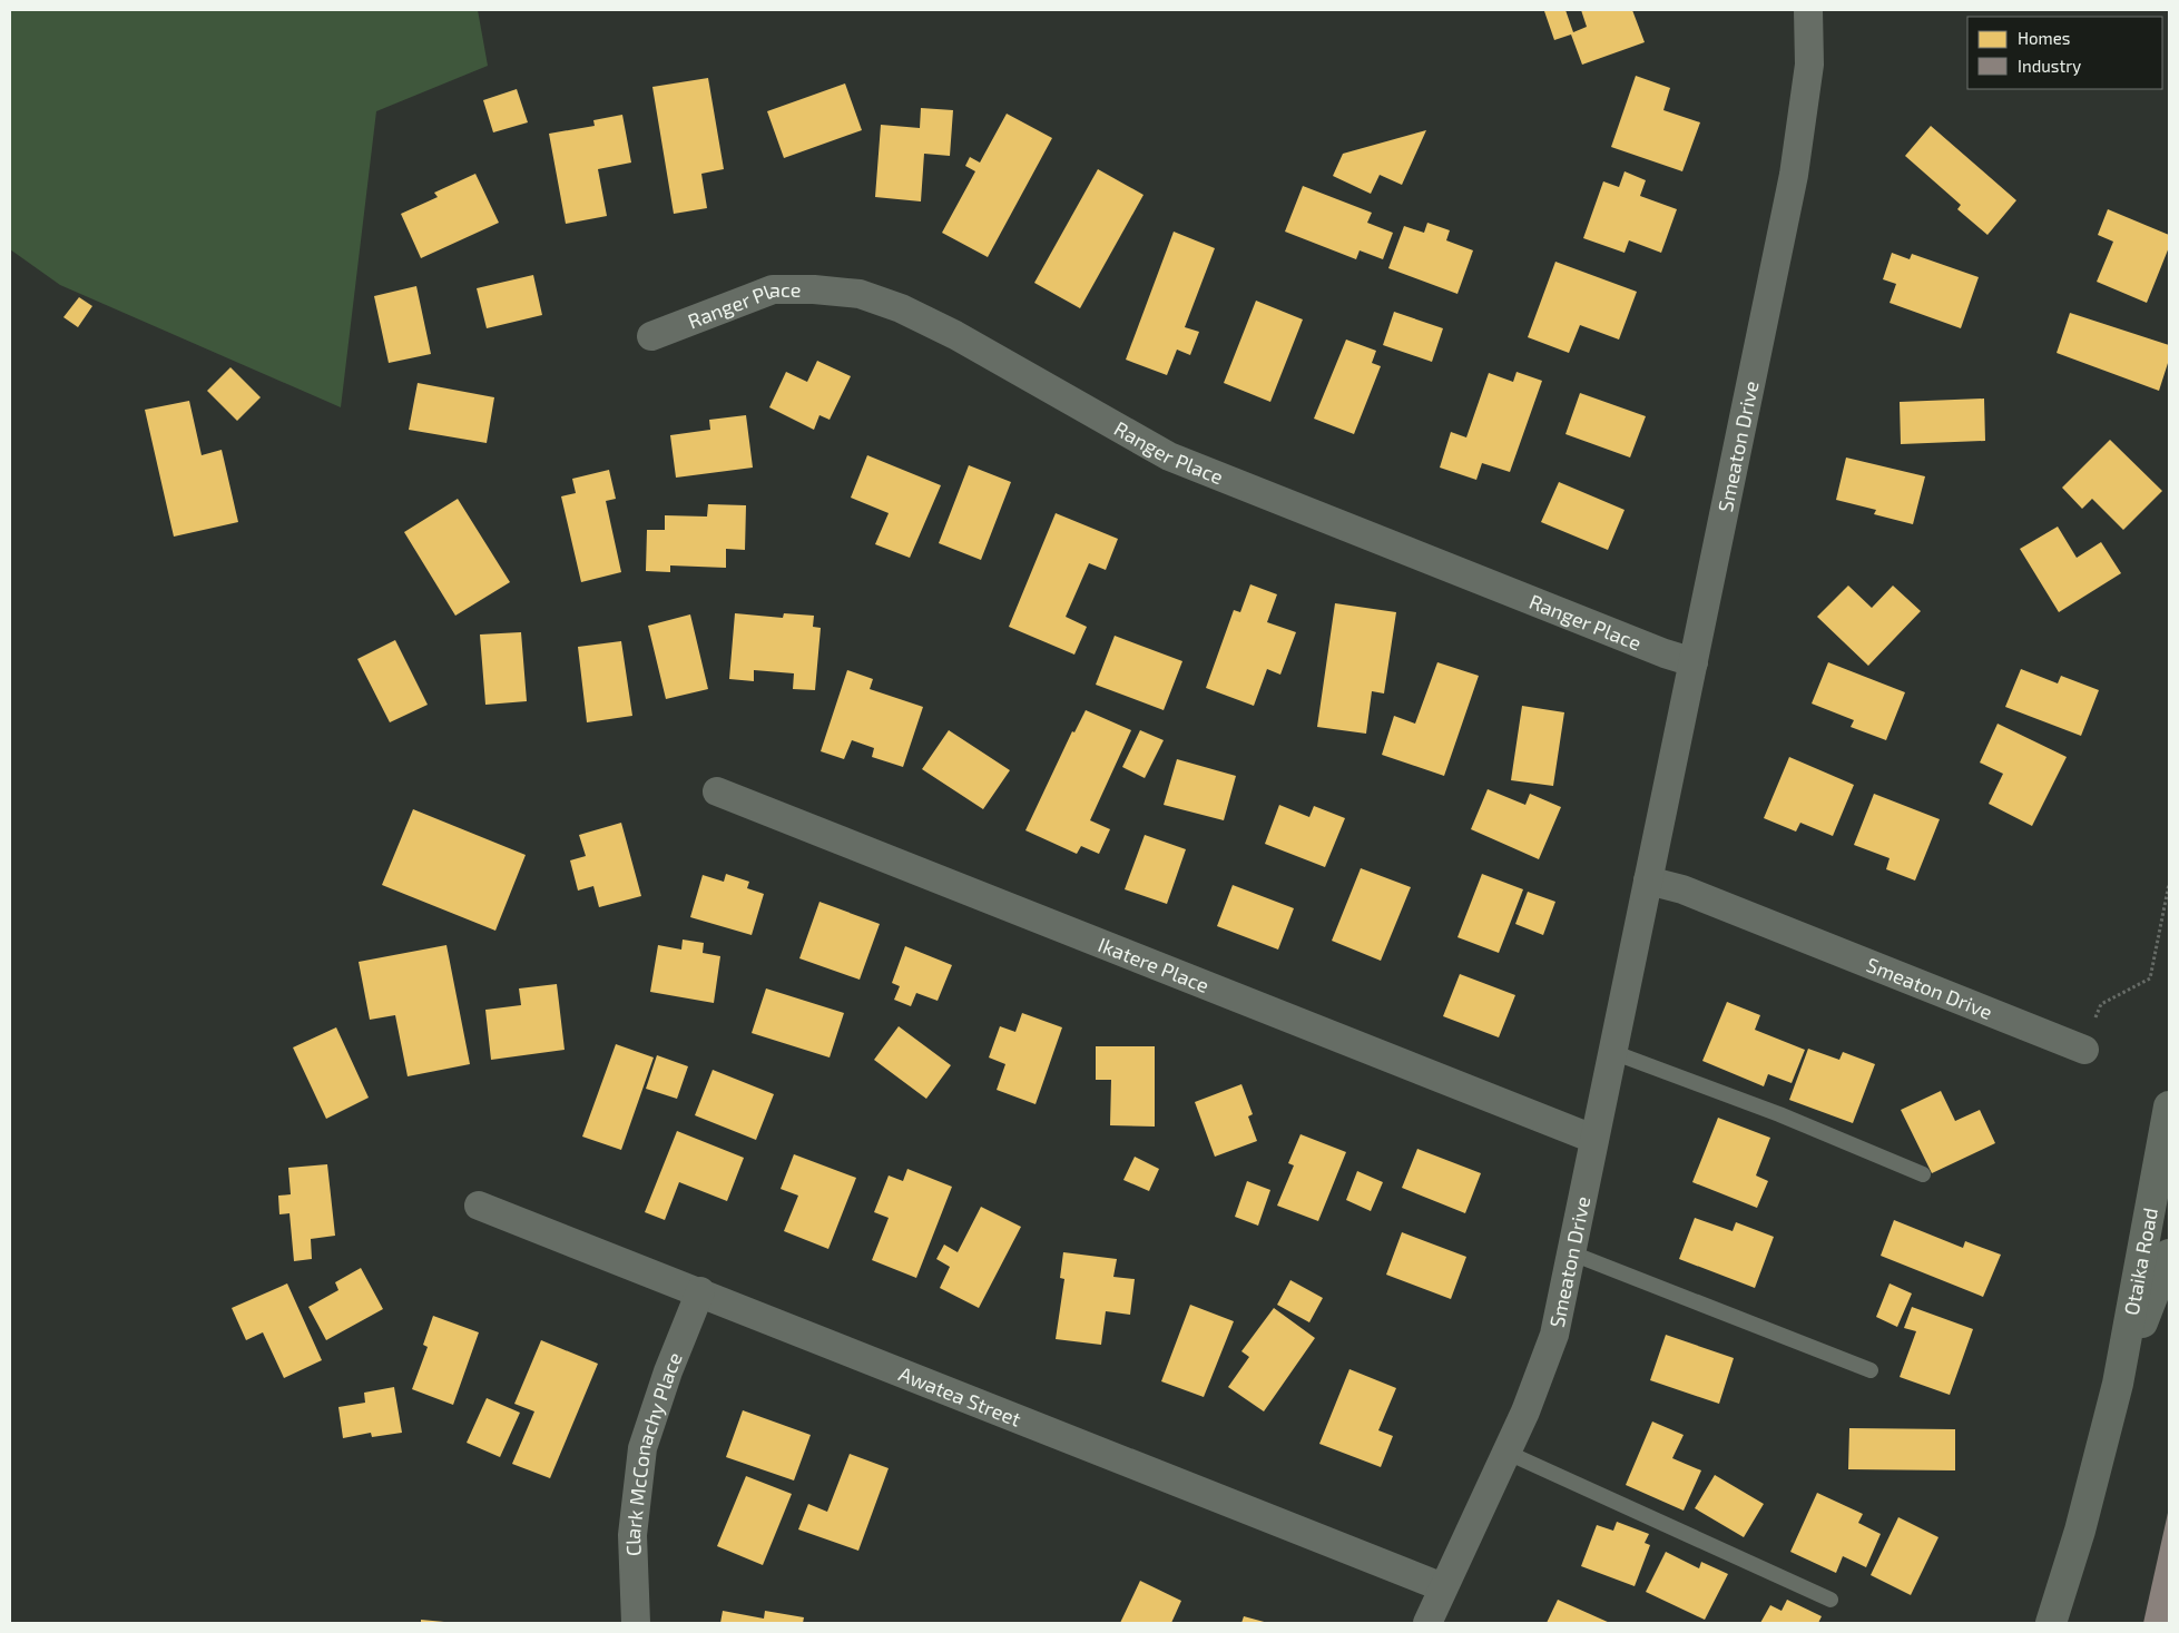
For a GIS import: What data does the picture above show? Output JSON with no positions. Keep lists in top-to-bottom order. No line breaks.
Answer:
{"streets":{"highway":["Otaika Road"],"street":["Ranger Place","Smeaton Drive","Ikatere Place","Awatea Street","Clark McConachy Place"]},"crossings":[["Ranger Place","Smeaton Drive"],["Smeaton Drive","Ikatere Place"],["Smeaton Drive","Awatea Street"],["Awatea Street","Clark McConachy Place"]],"legend":["Homes","Industry"]}
